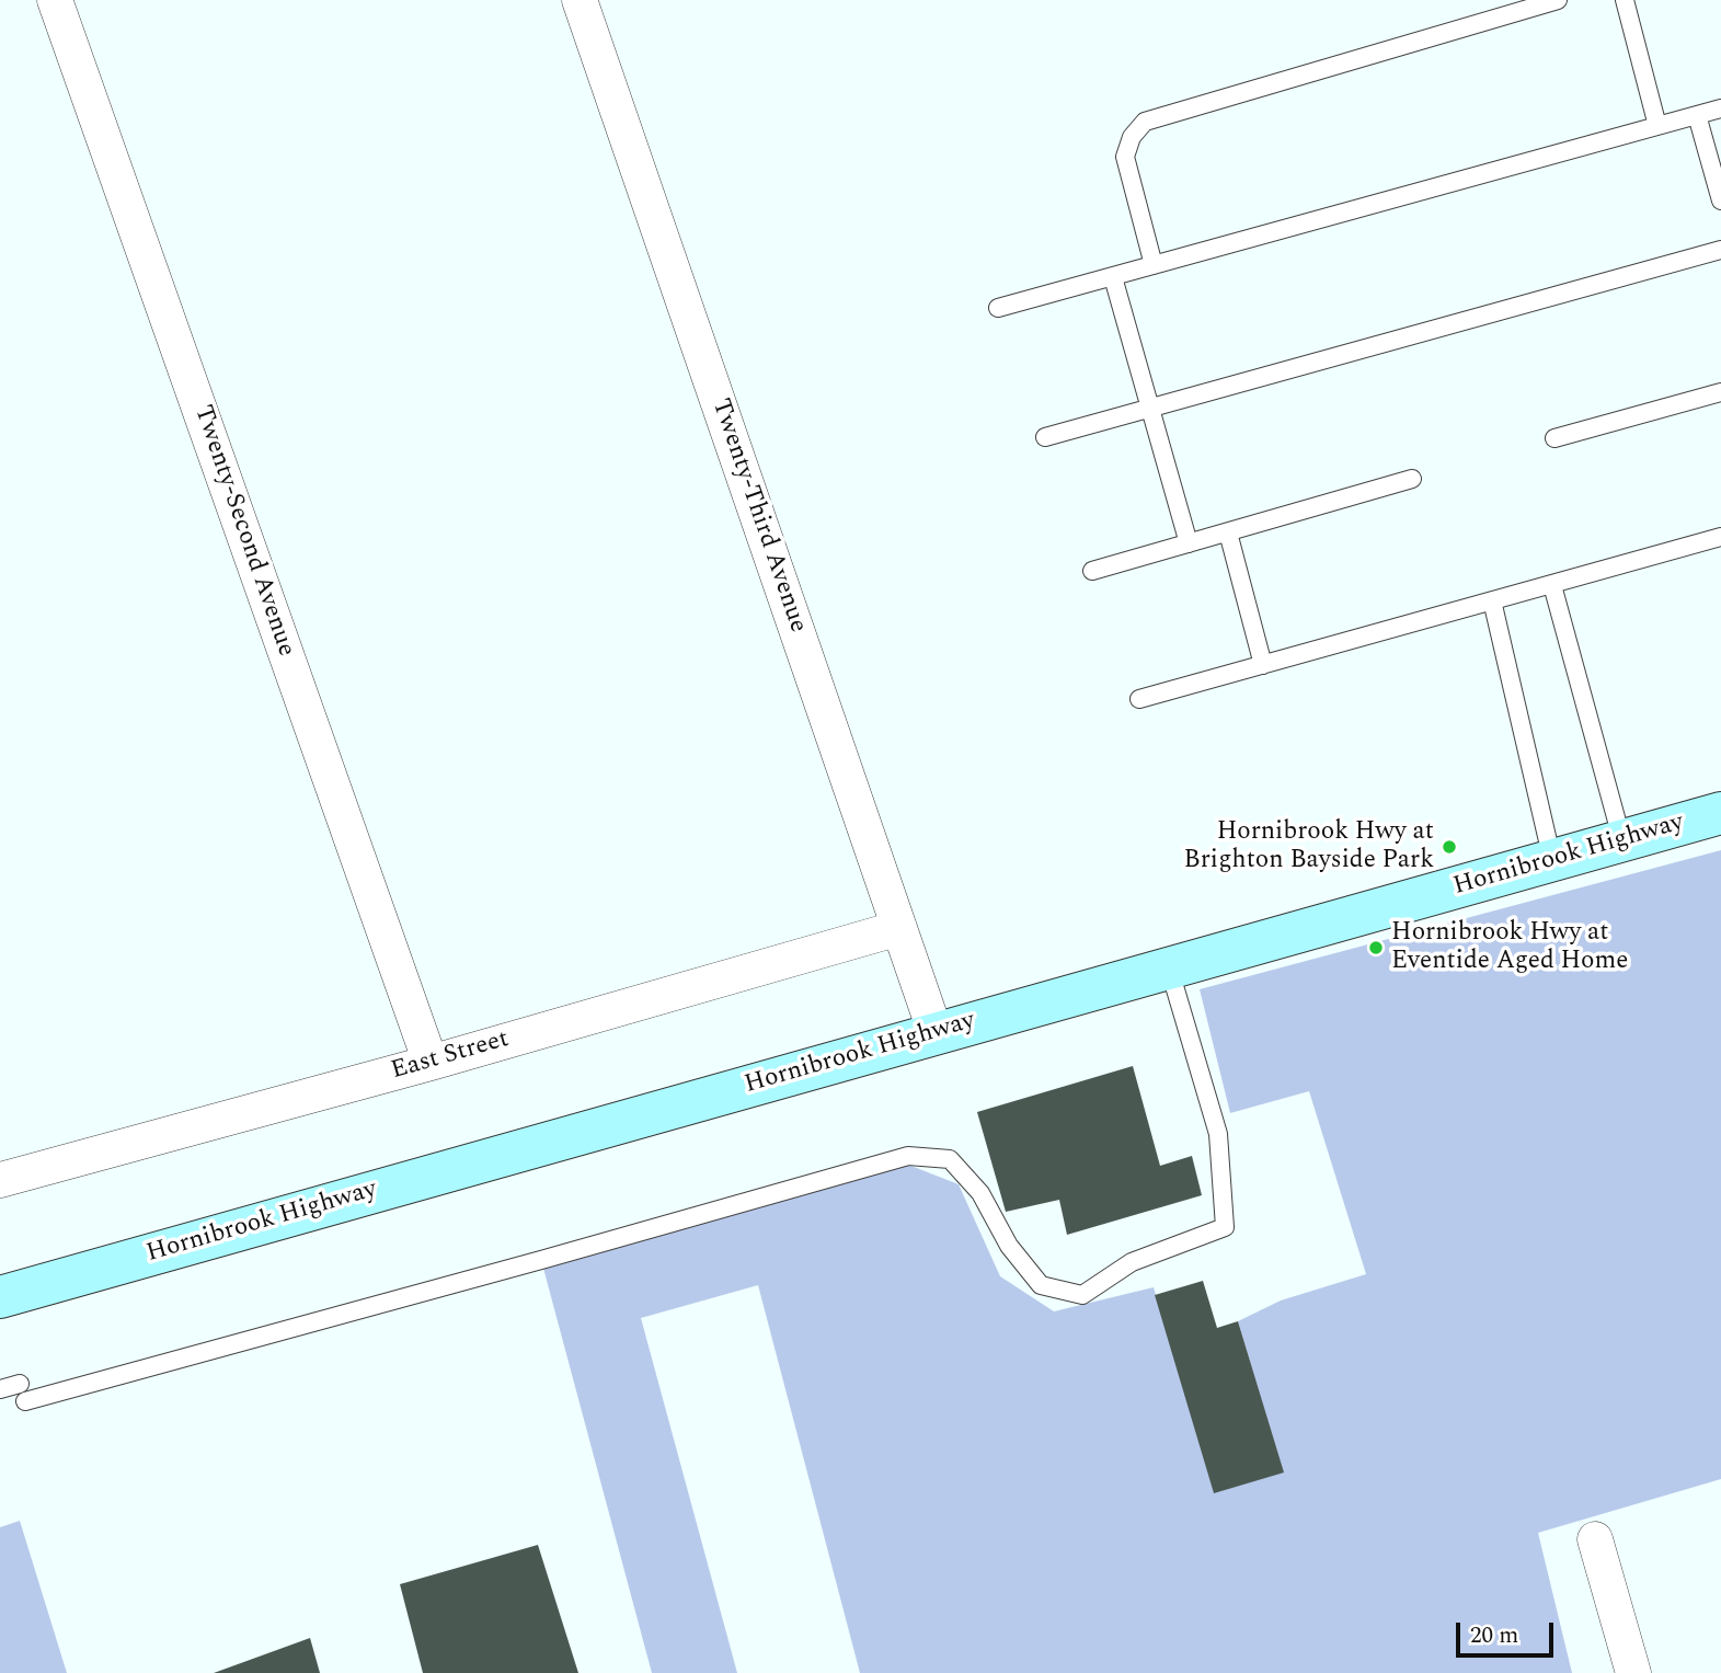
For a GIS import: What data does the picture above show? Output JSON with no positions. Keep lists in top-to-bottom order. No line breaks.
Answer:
{"streets":{"main road":["Hornibrook Highway"],"street":["Twenty-Third Avenue","Twenty-Second Avenue","East Street"]},"crossings":[["Twenty-Third Avenue","Hornibrook Highway"],["Twenty-Third Avenue","East Street"],["Twenty-Second Avenue","East Street"]],"places":["Hornibrook Hwy at Brighton Bayside Park","Hornibrook Hwy at Eventide Aged Home"],"scale_bar":"20 m"}
